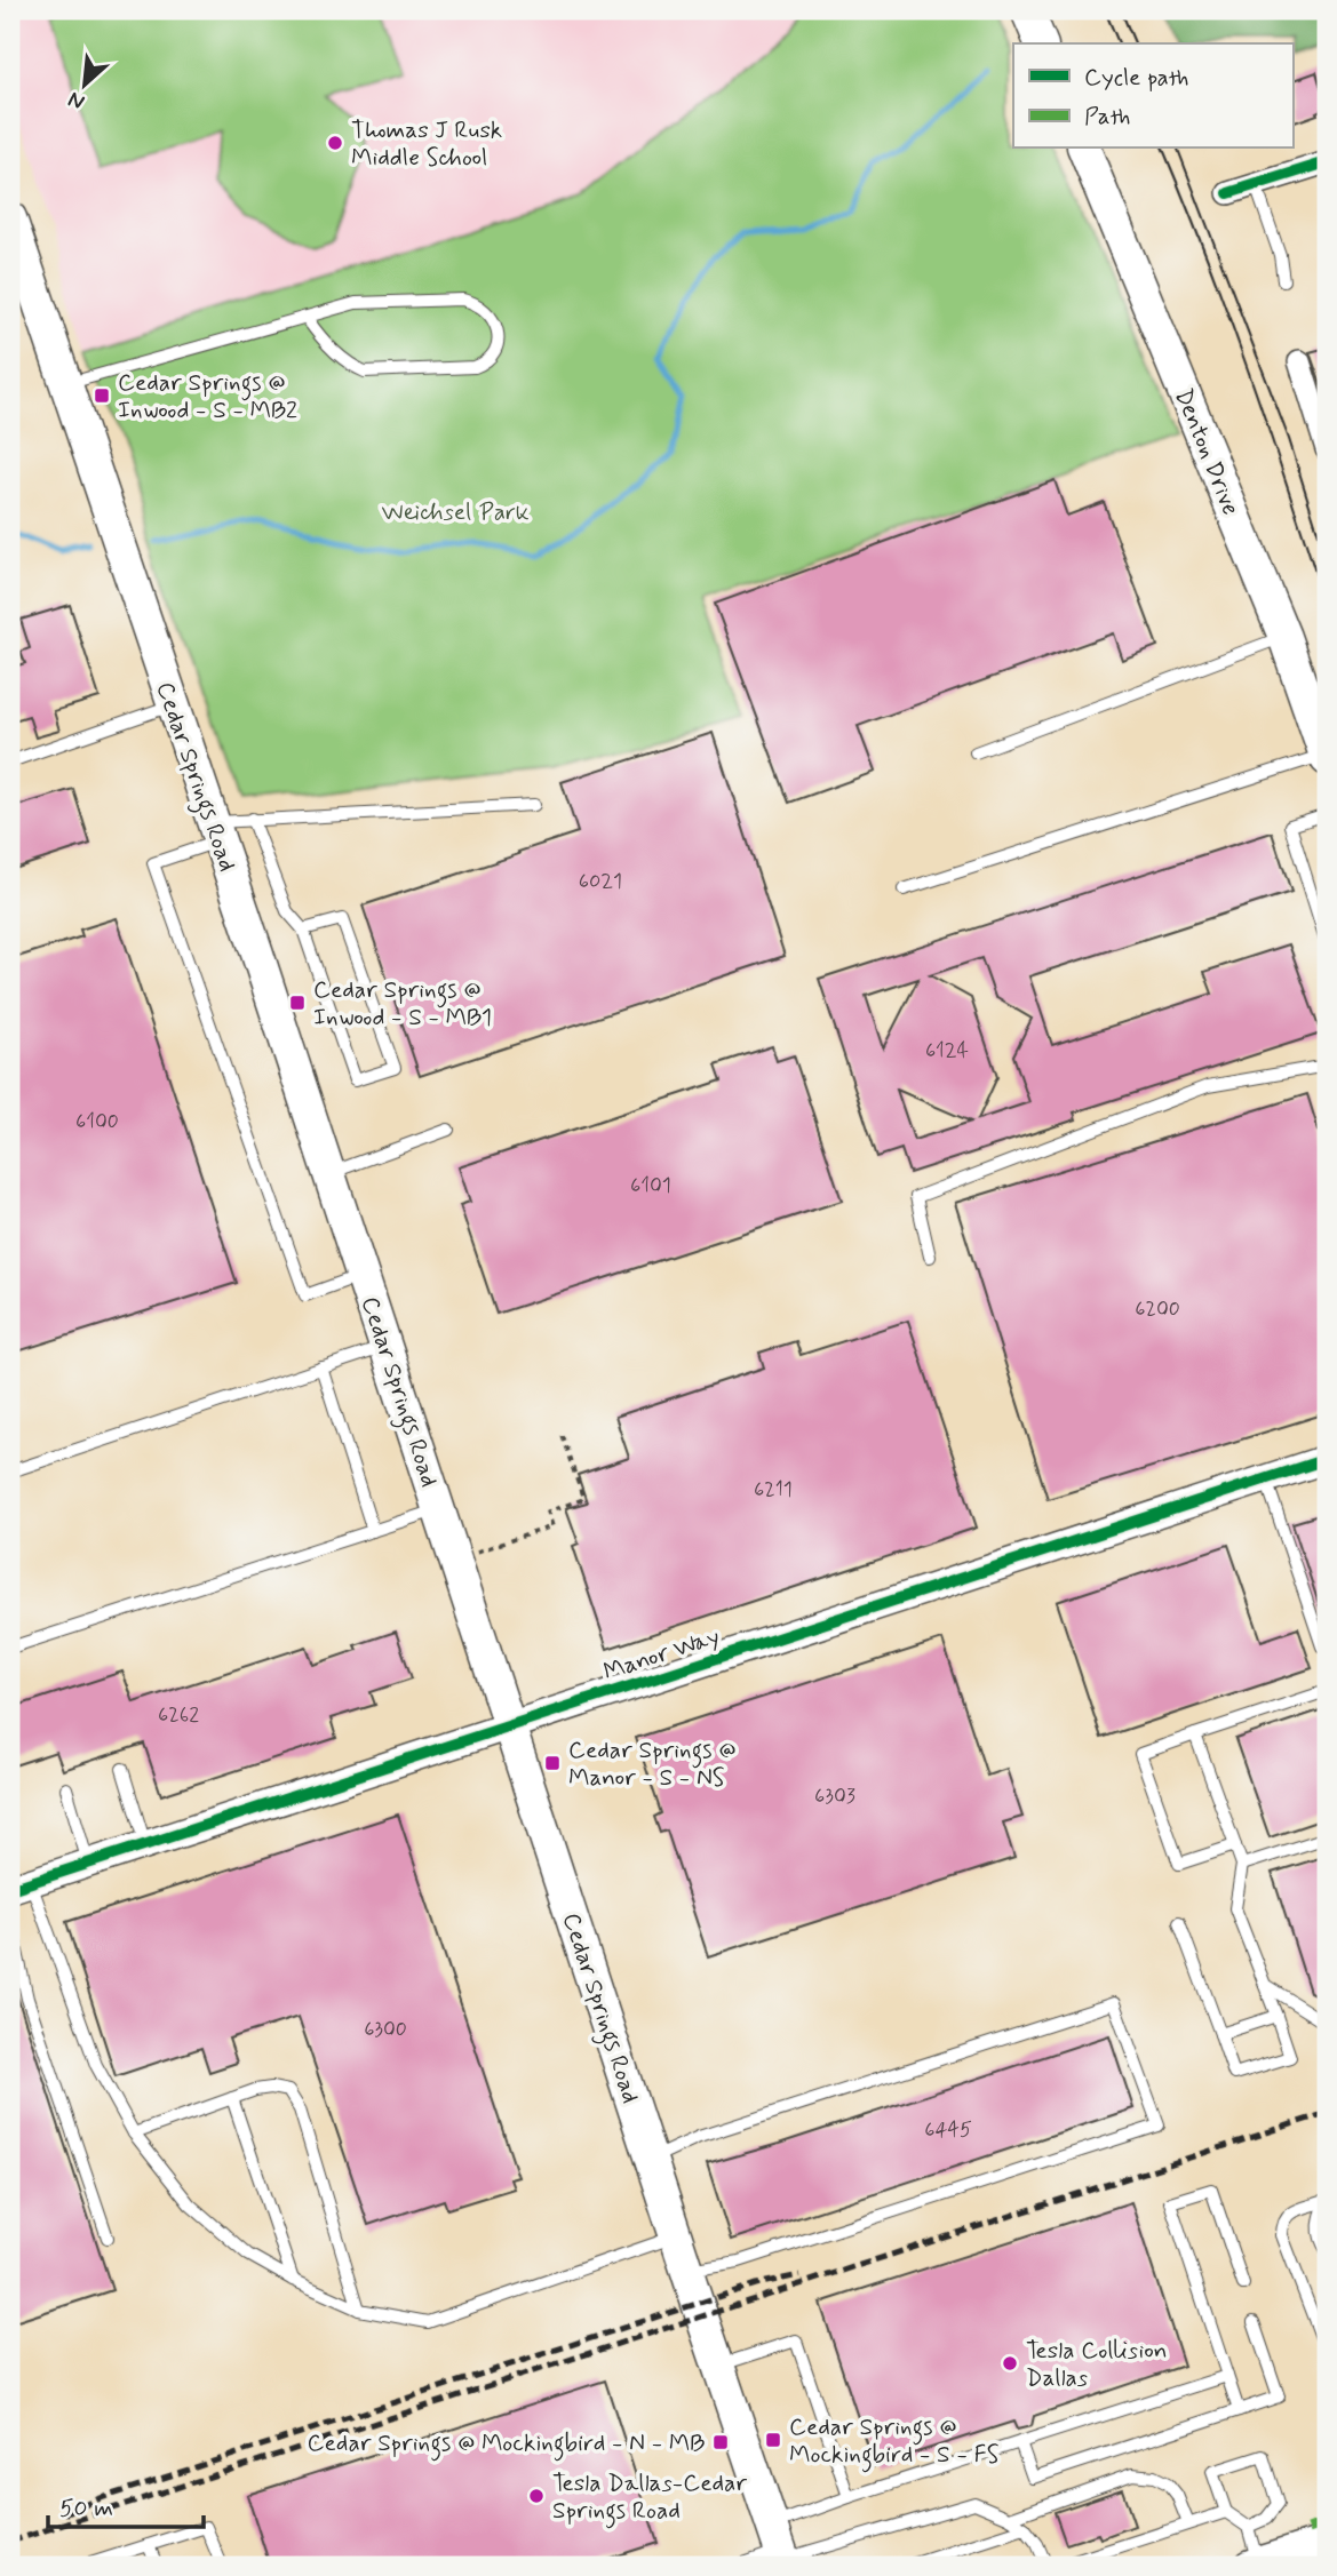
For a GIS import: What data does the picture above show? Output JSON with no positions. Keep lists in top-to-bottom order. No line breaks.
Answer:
{"streets":{"main road":["Denton Drive","Cedar Springs Road"],"street":["Manor Way"]},"crossings":[["Cedar Springs Road","Manor Way"]],"parks":["Weichsel Park"],"places":{"other":["Thomas J Rusk Middle School","Tesla Collision Dallas","Tesla Dallas-Cedar Springs Road"],"transit":["Cedar Springs @ Inwood - S - MB2","Cedar Springs @ Inwood - S - MB1","Cedar Springs @ Manor - S - NS","Cedar Springs @ Mockingbird - S - FS","Cedar Springs @ Mockingbird - N - MB"]},"house_numbers":["6021","6124","6100","6101","6200","6211","6262","6303","6300","6445"],"legend":["Cycle path","Path"],"scale_bar":"50 m","north":"bottom left"}
